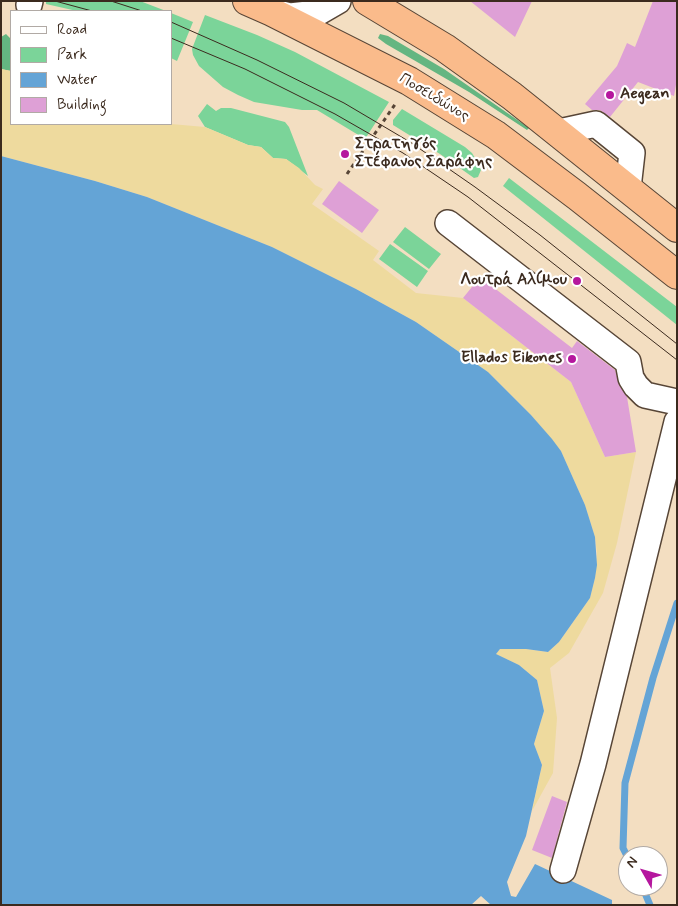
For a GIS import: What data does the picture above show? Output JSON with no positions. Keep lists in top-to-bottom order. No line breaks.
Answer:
{"streets":{"highway":["Ποσειδώνος"]},"places":["Aegean","Στρατηγός Στέφανος Σαράφης","Λουτρά Αλίμου","Ellados Eikones"],"legend":["Road","Park","Water","Building"],"north":"top left"}
